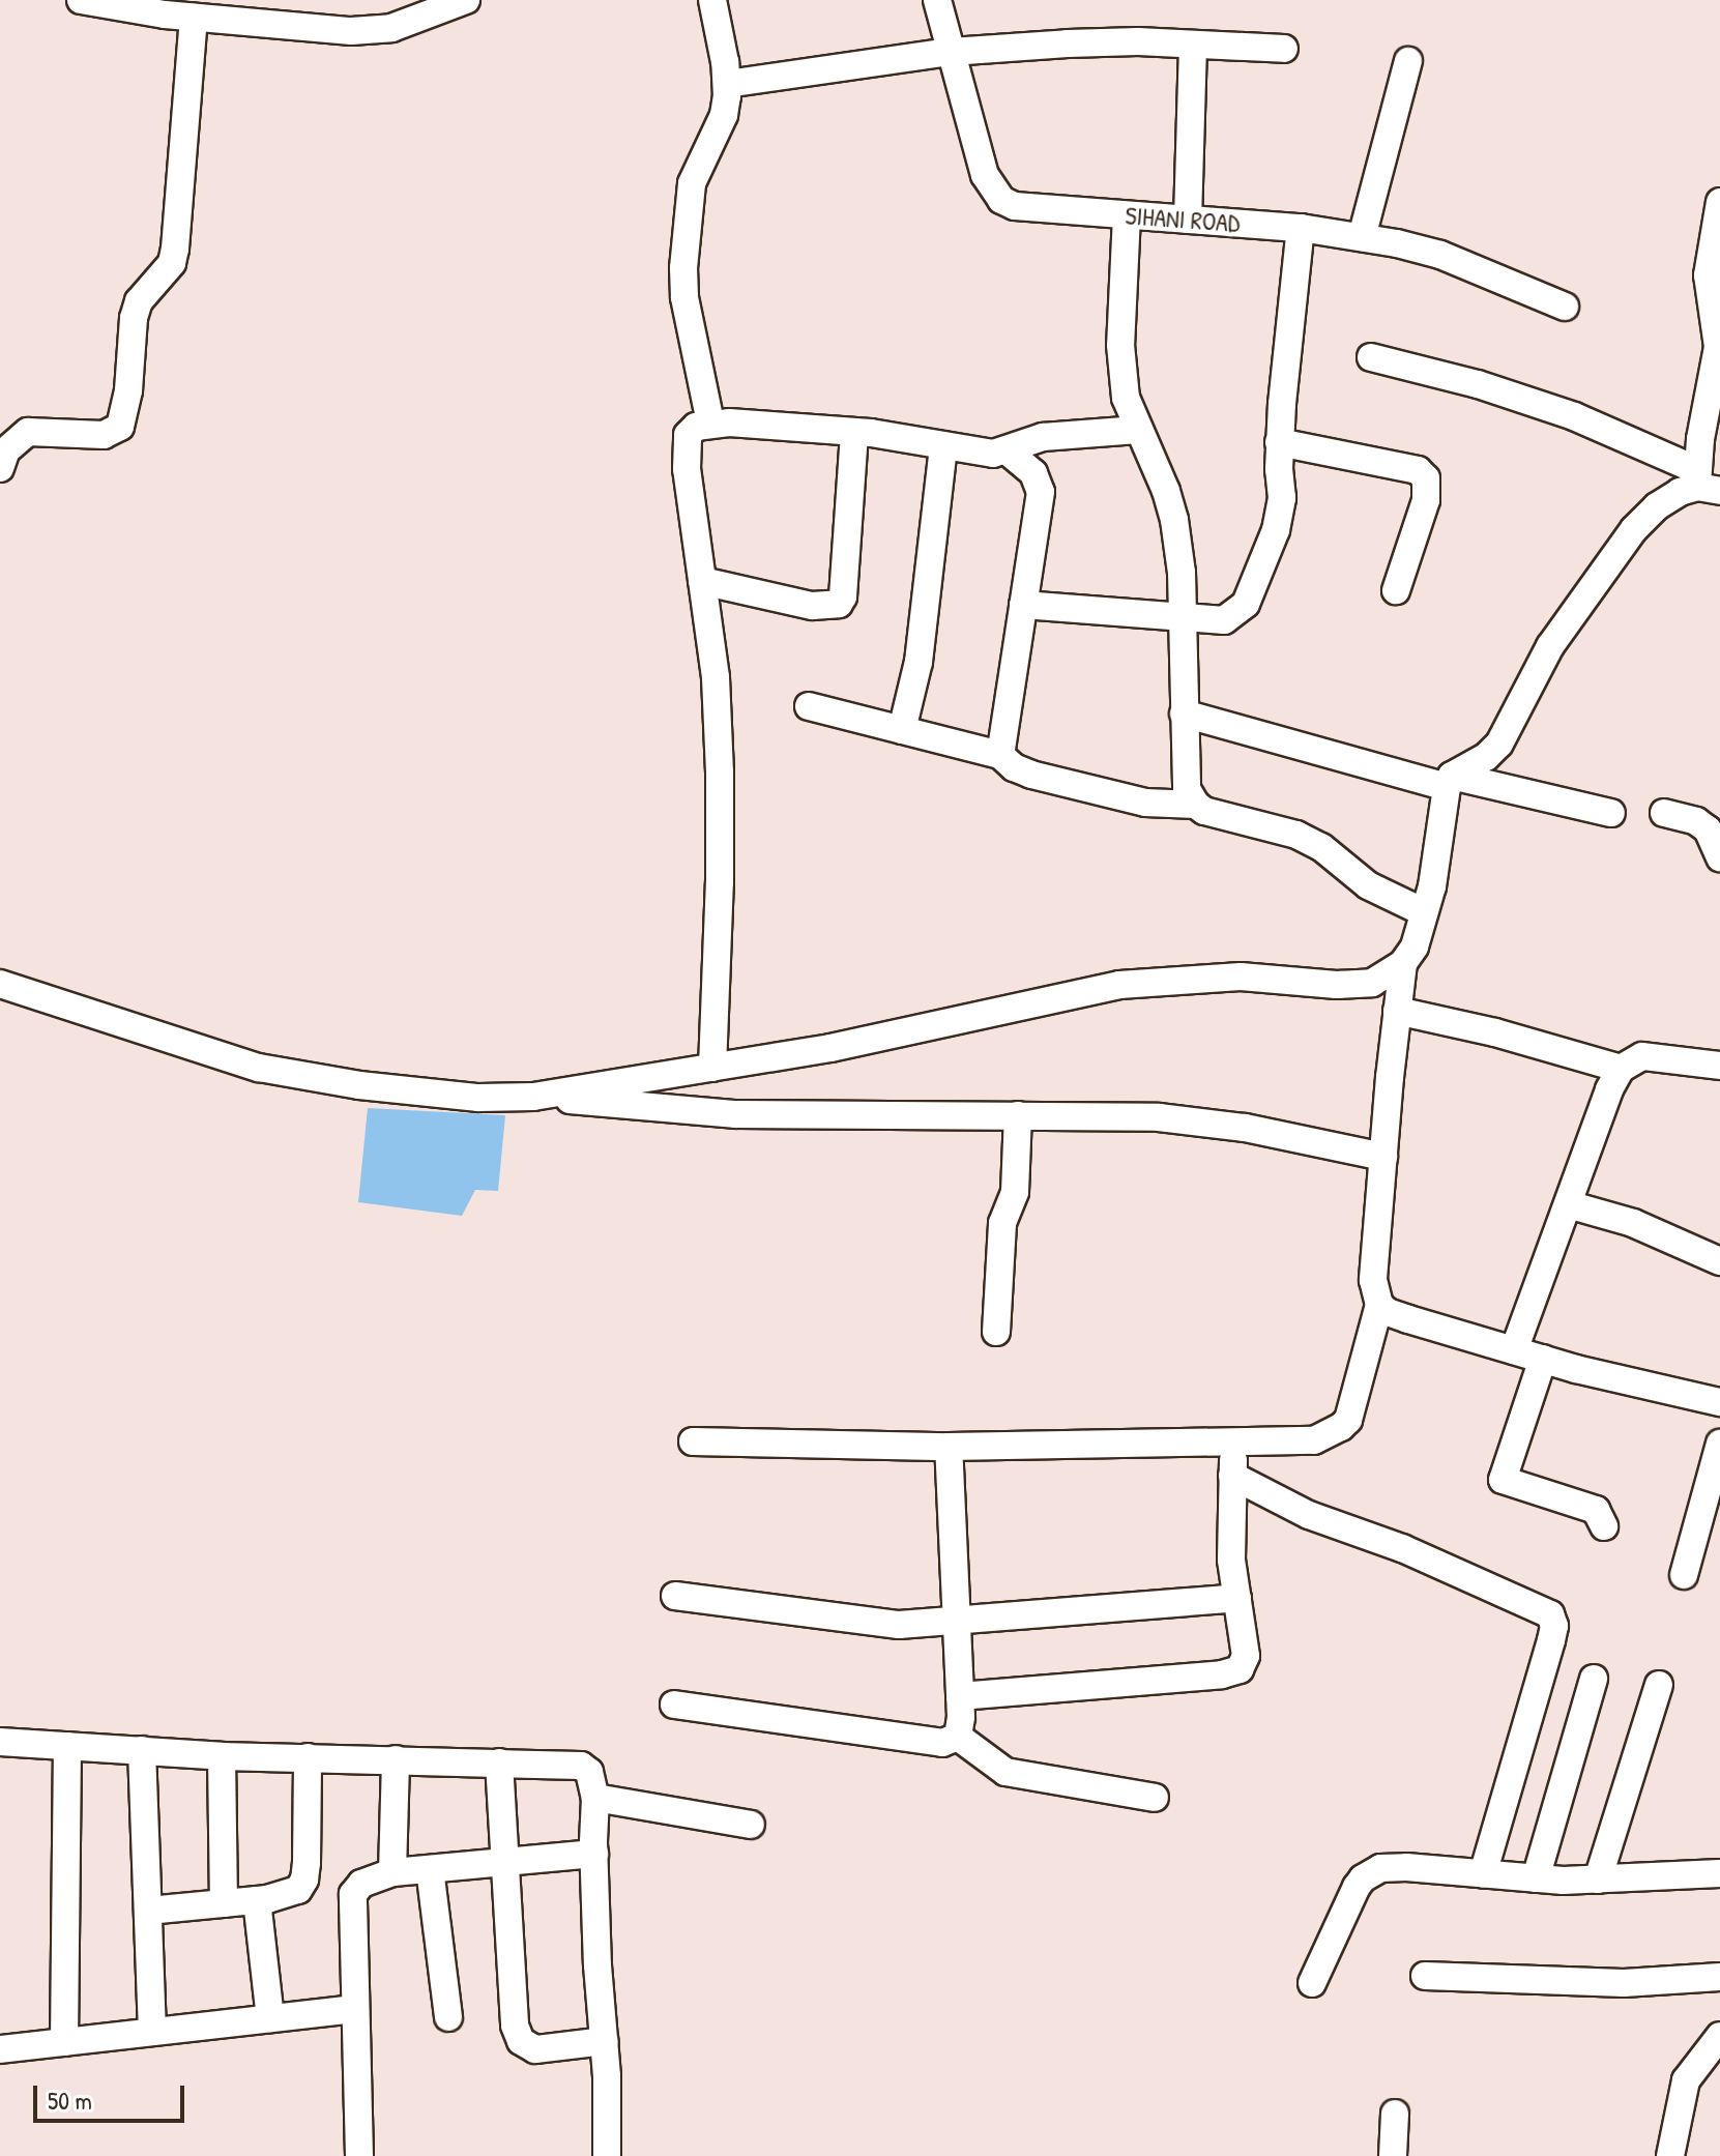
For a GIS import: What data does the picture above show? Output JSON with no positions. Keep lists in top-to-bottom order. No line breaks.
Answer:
{"streets":{"street":["SIHANI ROAD"]},"scale_bar":"50 m"}
